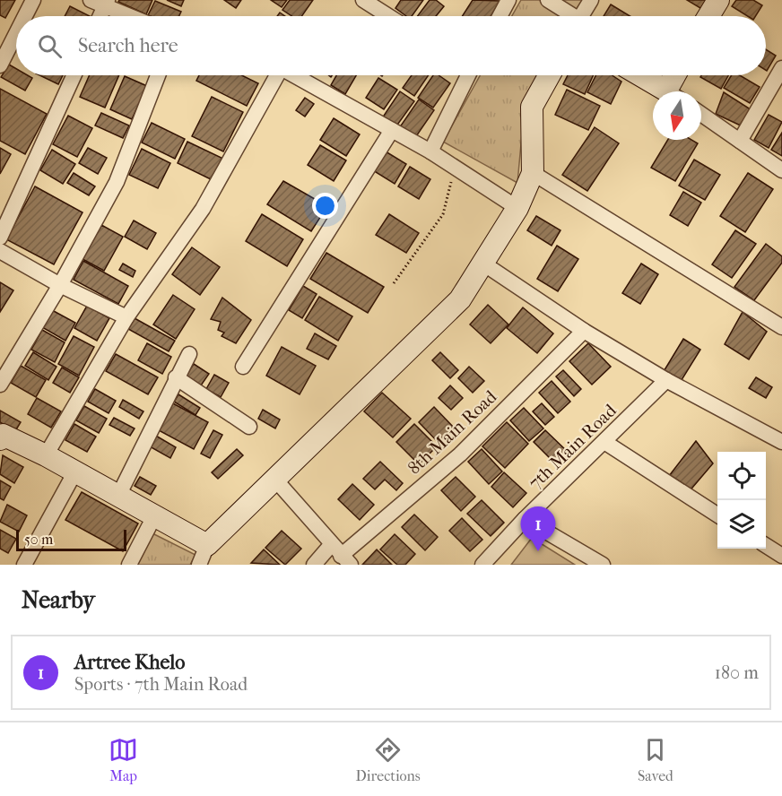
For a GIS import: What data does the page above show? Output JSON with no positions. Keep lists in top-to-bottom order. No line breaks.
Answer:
{"streets":{"street":["8th Main Road","7th Main Road"]},"scale_bar":"50 m","north":"bottom","page":{"search":"Search here","pins":"1","scale":"50 m","heading":"Nearby","list":[{"mark":"1","name":"Artree Khelo","note":"Sports · 7th Main Road","value":"180 m"}],"nav":["Map","Directions","Saved"]}}
